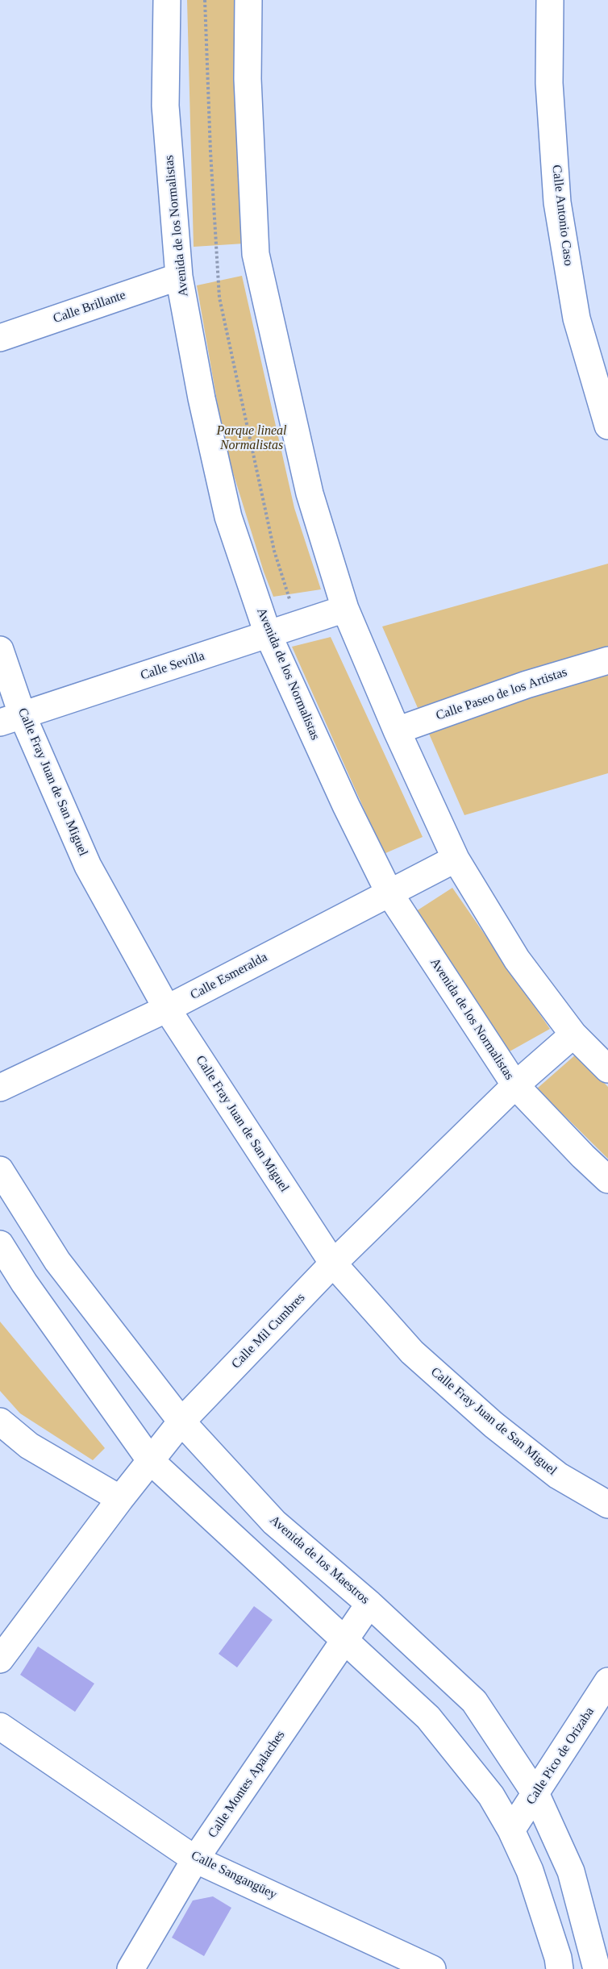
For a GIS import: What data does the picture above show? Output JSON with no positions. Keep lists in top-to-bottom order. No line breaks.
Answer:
{"streets":{"street":["Calle Antonio Caso","Avenida de los Normalistas","Calle Brillante","Calle Sevilla","Calle Paseo de los Artistas","Calle Fray Juan de San Miguel","Calle Esmeralda","Calle Mil Cumbres","Avenida de los Maestros","Calle Pico de Orizaba","Calle Montes Apalaches","Calle Sangangüey"]},"crossings":[["Avenida de los Normalistas","Calle Brillante"],["Avenida de los Normalistas","Calle Sevilla"],["Avenida de los Normalistas","Calle Esmeralda"],["Avenida de los Normalistas","Calle Mil Cumbres"],["Calle Sevilla","Calle Fray Juan de San Miguel"],["Calle Fray Juan de San Miguel","Calle Esmeralda"],["Calle Fray Juan de San Miguel","Calle Mil Cumbres"],["Calle Mil Cumbres","Avenida de los Maestros"],["Avenida de los Maestros","Calle Pico de Orizaba"],["Avenida de los Maestros","Calle Montes Apalaches"],["Calle Montes Apalaches","Calle Sangangüey"]],"parks":["Parque lineal Normalistas"]}
